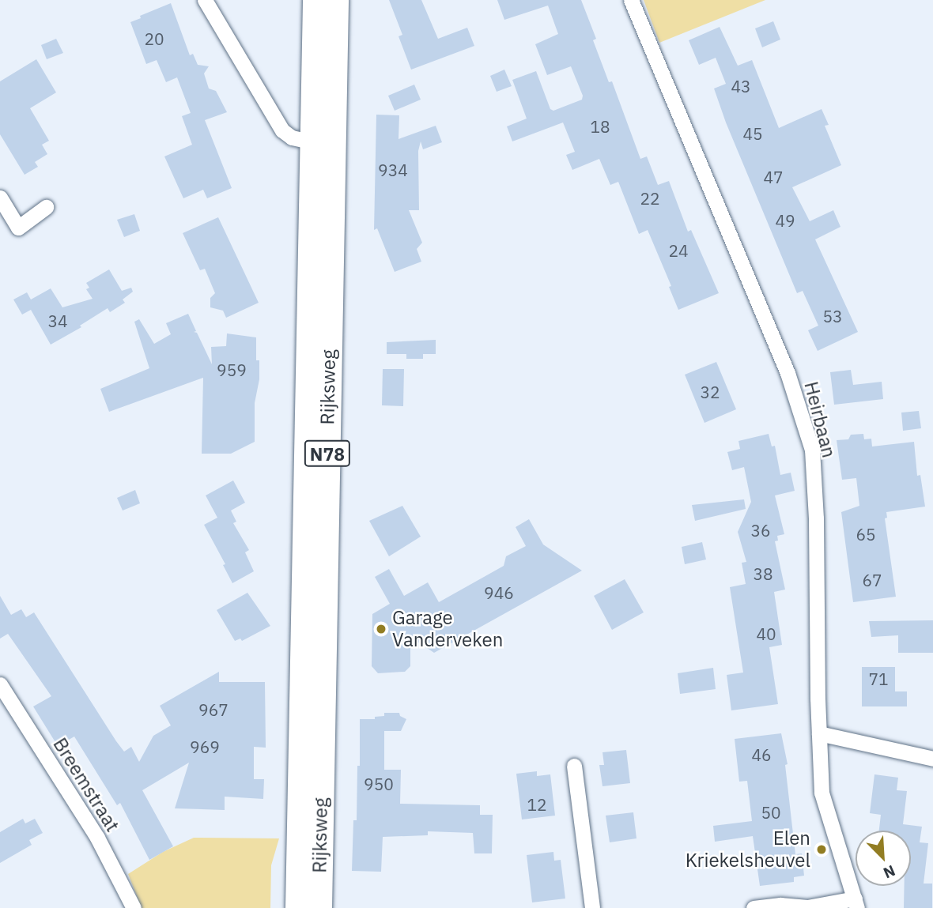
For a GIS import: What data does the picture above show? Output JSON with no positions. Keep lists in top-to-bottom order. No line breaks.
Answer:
{"streets":{"main road":["Rijksweg","N78"],"street":["Heirbaan","Breemstraat"]},"places":["Garage Vanderveken","Elen Kriekelsheuvel"],"house_numbers":["20","43","18","45","934","47","22","49","24","53","34","959","32","36","65","38","67","946","40","71","967","969","46","950","12","50"],"north":"bottom right"}
